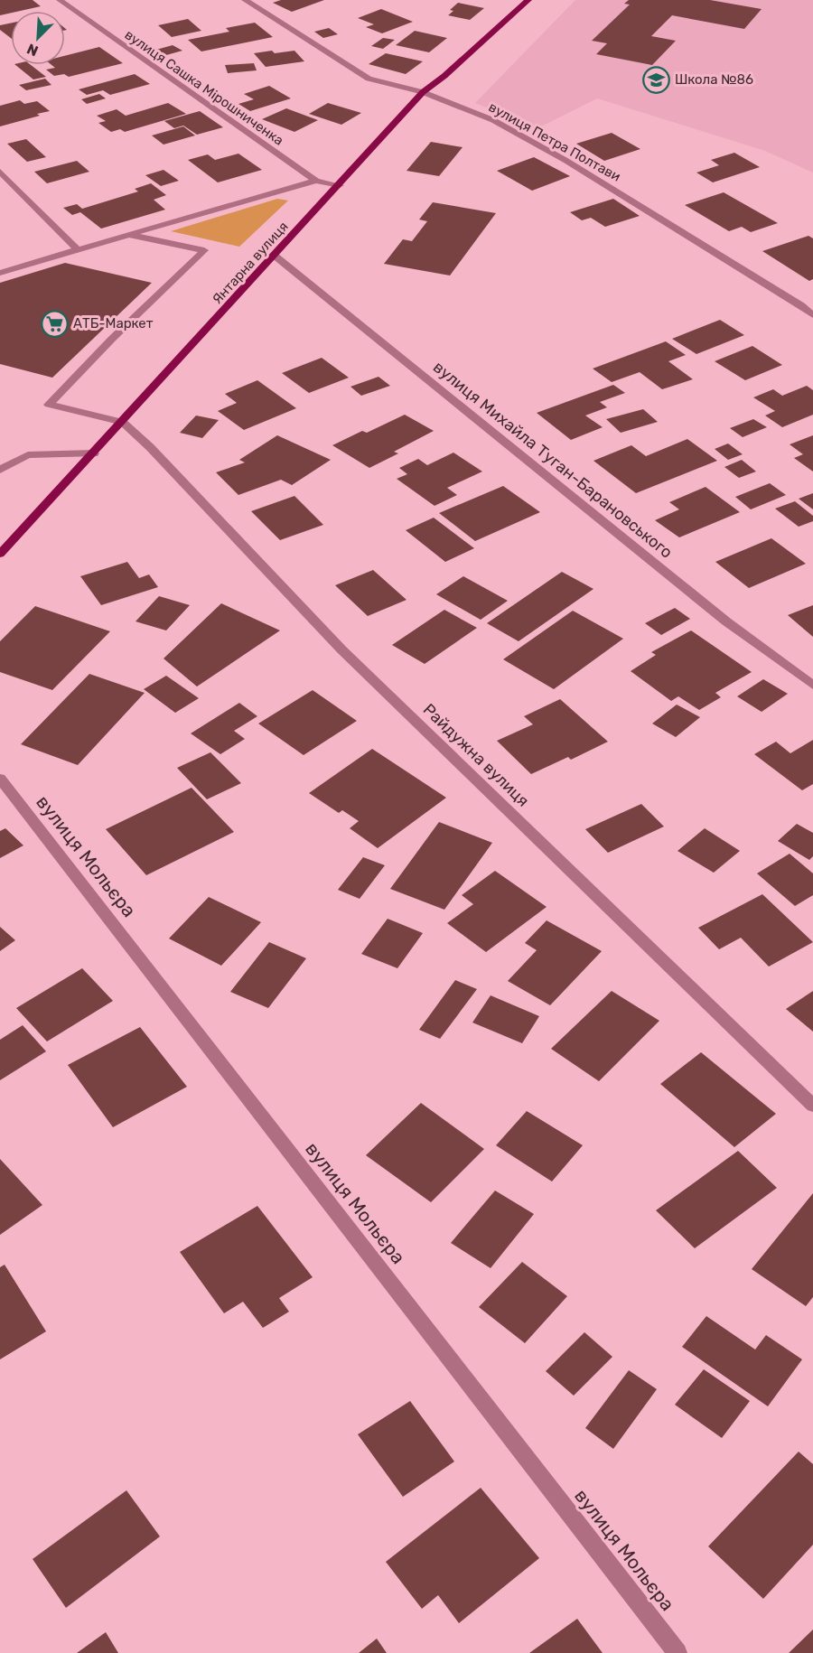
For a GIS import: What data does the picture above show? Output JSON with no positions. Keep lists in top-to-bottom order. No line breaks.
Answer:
{"streets":{"main road":["Янтарна вулиця"],"street":["вулиця Сашка Мірошниченка","вулиця Петра Полтави","вулиця Михайла Туган-Барановського","Райдужна вулиця","вулиця Мольєра"]},"crossings":[["вулиця Сашка Мірошниченка","Янтарна вулиця"],["вулиця Петра Полтави","Янтарна вулиця"],["Янтарна вулиця","вулиця Михайла Туган-Барановського"],["Янтарна вулиця","Райдужна вулиця"]],"places":{"school or university":["Школа №86"],"supermarket":["АТБ-Маркет"]},"north":"bottom left"}
